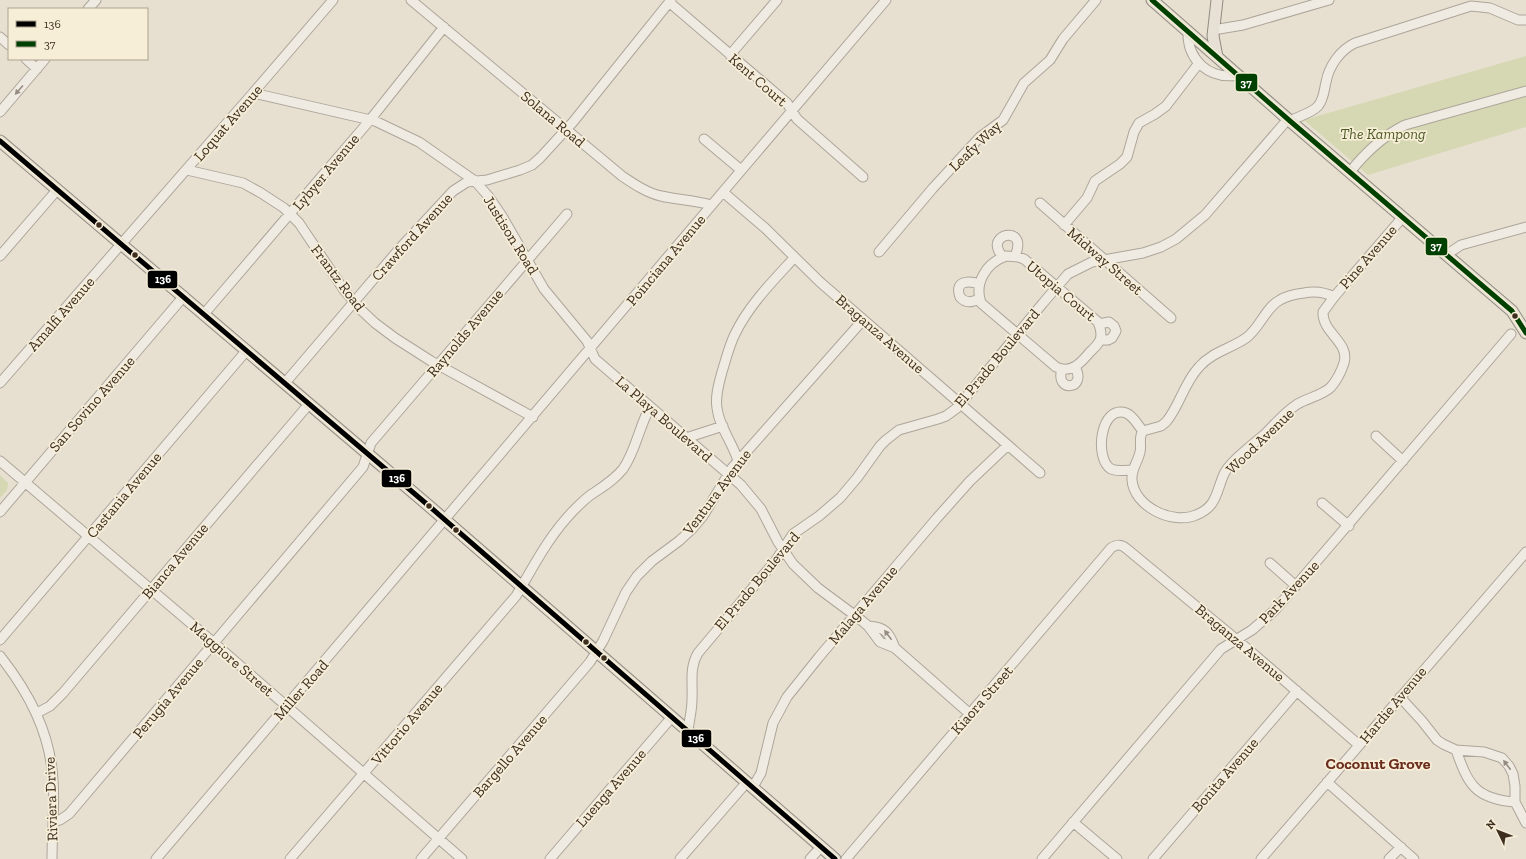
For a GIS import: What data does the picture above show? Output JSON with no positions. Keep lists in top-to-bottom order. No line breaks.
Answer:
{"streets":{"street":["Kent Court","Solana Road","Loquat Avenue","Leafy Way","Lybyer Avenue","Justison Road","Crawford Avenue","Pine Avenue","Poinciana Avenue","Midway Street","Frantz Road","Utopia Court","Amalfi Avenue","Raynolds Avenue","Braganza Avenue","El Prado Boulevard","San Sovino Avenue","La Playa Boulevard","Wood Avenue","Ventura Avenue","Castania Avenue","Bianca Avenue","Park Avenue","Malaga Avenue","Maggiore Street","Miller Road","Perugia Avenue","Kiaora Street","Hardie Avenue","Vittorio Avenue","Bargello Avenue","Bonita Avenue","Luenga Avenue","Riviera Drive"]},"crossings":[["Kent Court","Crawford Avenue"],["Kent Court","Poinciana Avenue"],["Solana Road","Lybyer Avenue"],["Solana Road","Crawford Avenue"],["Solana Road","Poinciana Avenue"],["Loquat Avenue","Justison Road"],["Loquat Avenue","Frantz Road"],["Loquat Avenue","Amalfi Avenue"],["Lybyer Avenue","Justison Road"],["Lybyer Avenue","Frantz Road"],["Justison Road","Crawford Avenue"],["Justison Road","Poinciana Avenue"],["Justison Road","Raynolds Avenue"],["Justison Road","La Playa Boulevard"],["Crawford Avenue","Frantz Road"],["Pine Avenue","Wood Avenue"],["Poinciana Avenue","Frantz Road"],["Poinciana Avenue","Braganza Avenue"],["Poinciana Avenue","La Playa Boulevard"],["Poinciana Avenue","Miller Road"],["Midway Street","El Prado Boulevard"],["Frantz Road","Raynolds Avenue"],["Utopia Court","El Prado Boulevard"],["Raynolds Avenue","Perugia Avenue"],["Braganza Avenue","El Prado Boulevard"],["Braganza Avenue","Ventura Avenue"],["Braganza Avenue","Park Avenue"],["Braganza Avenue","Malaga Avenue"],["Braganza Avenue","Kiaora Street"],["Braganza Avenue","Hardie Avenue"],["Braganza Avenue","Bonita Avenue"],["El Prado Boulevard","La Playa Boulevard"],["San Sovino Avenue","Maggiore Street"],["La Playa Boulevard","Ventura Avenue"],["La Playa Boulevard","Malaga Avenue"],["La Playa Boulevard","Kiaora Street"],["La Playa Boulevard","Vittorio Avenue"],["Ventura Avenue","Bargello Avenue"],["Castania Avenue","Maggiore Street"],["Bianca Avenue","Maggiore Street"],["Bianca Avenue","Riviera Drive"],["Maggiore Street","Miller Road"],["Maggiore Street","Perugia Avenue"],["Maggiore Street","Vittorio Avenue"],["Maggiore Street","Bargello Avenue"],["Perugia Avenue","Riviera Drive"]],"districts":["Coconut Grove"],"parks":["The Kampong"],"lines":["transit line 37","transit line 136"],"legend":["136","37"],"north":"top left"}
